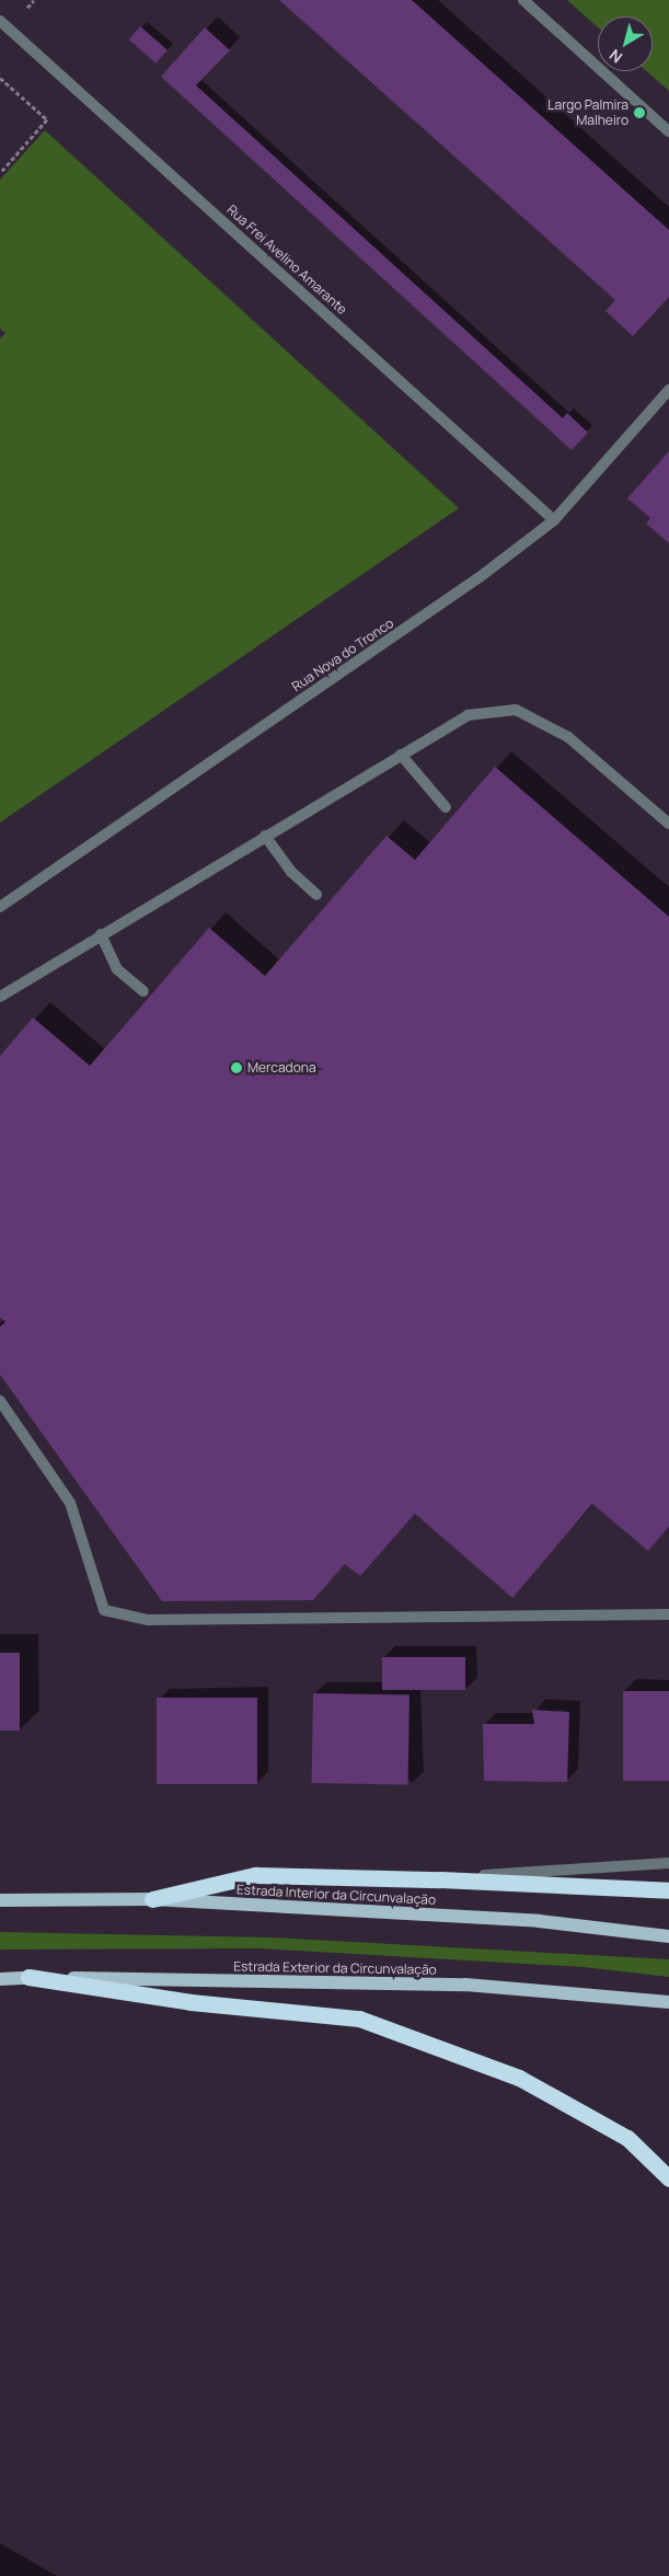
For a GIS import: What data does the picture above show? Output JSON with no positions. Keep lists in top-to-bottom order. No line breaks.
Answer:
{"streets":{"main road":["Estrada Interior da Circunvalação","Estrada Exterior da Circunvalação"],"street":["Rua Frei Avelino Amarante","Rua Nova do Tronco"]},"crossings":[["Rua Frei Avelino Amarante","Rua Nova do Tronco"]],"places":["Largo Palmira Malheiro","Mercadona"],"north":"bottom left"}
